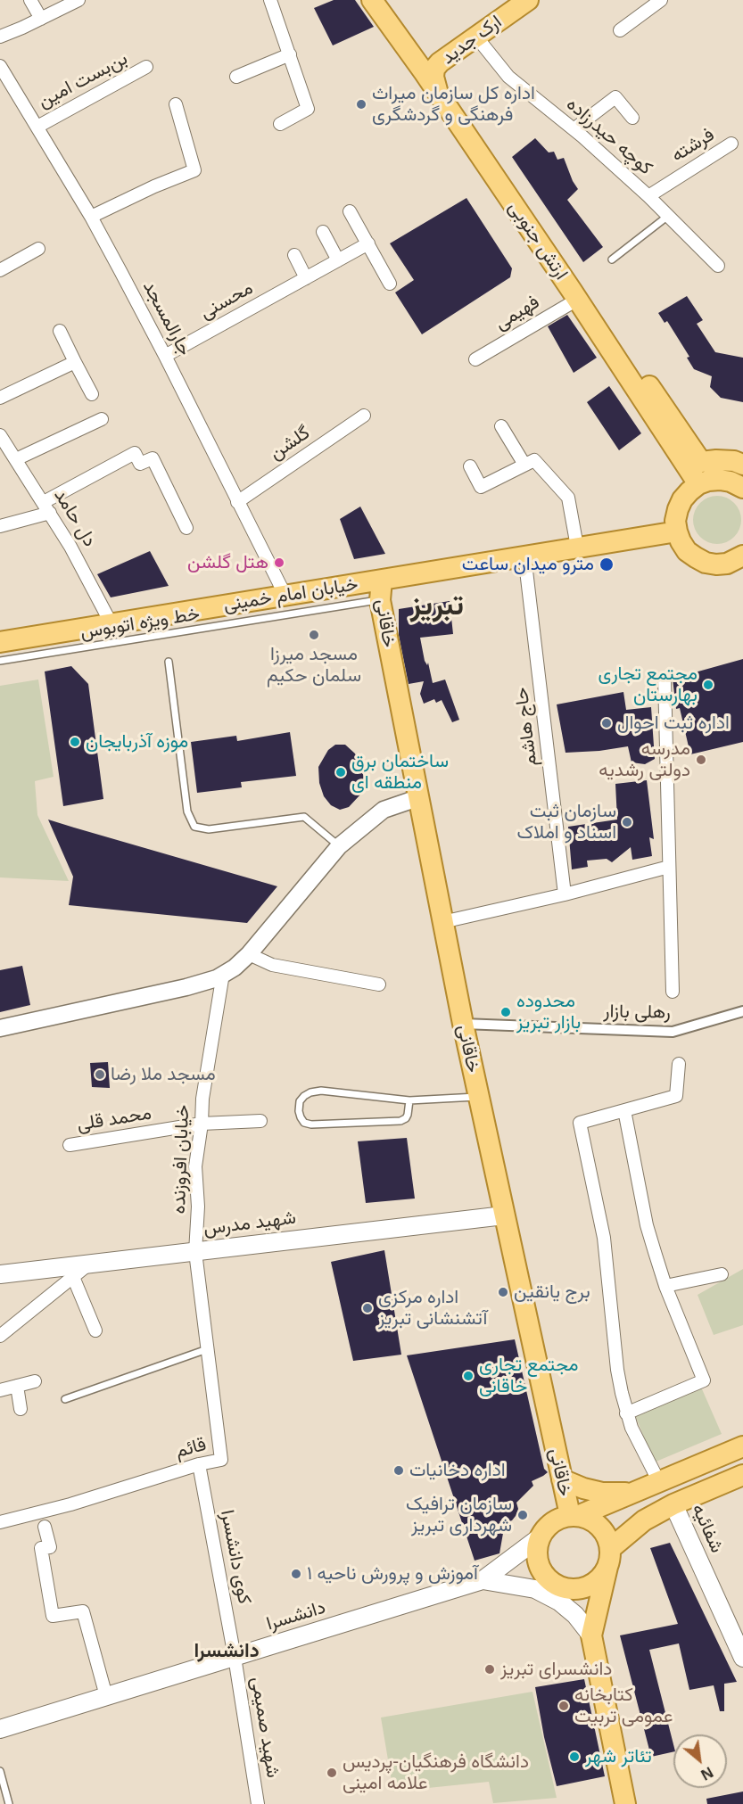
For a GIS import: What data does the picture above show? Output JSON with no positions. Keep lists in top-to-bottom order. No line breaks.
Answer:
{"streets":{"main road":["ارک جدید","ارتش جنوبی","خیابان امام خمینی","خاقانی","شهید مدرس","شفائیه","دانشسرا"],"street":["بن‌بست امین","کوچه حیدرزاده","فرشته","محسنی","فهیمی","جارالمسجد","گلشن","دل حامد","حاج هاشم","رهلی بازار","محمد قلی","خیابان افروزنده","قائم","کوی دانشسرا","شهید صمیمی"],"lane":["خط ویژه اتوبوس"]},"crossings":[["ارک جدید","کوچه حیدرزاده"],["ارک جدید","ارتش جنوبی"],["بن‌بست امین","جارالمسجد"],["کوچه حیدرزاده","فرشته"],["ارتش جنوبی","فهیمی"],["محسنی","جارالمسجد"],["جارالمسجد","گلشن"],["جارالمسجد","خیابان امام خمینی"],["دل حامد","خیابان امام خمینی"],["خیابان امام خمینی","خاقانی"],["خیابان امام خمینی","حاج هاشم"],["خط ویژه اتوبوس","خاقانی"],["خاقانی","رهلی بازار"],["خاقانی","شهید مدرس"],["محمد قلی","خیابان افروزنده"],["خیابان افروزنده","شهید مدرس"],["خیابان افروزنده","قائم"],["شهید مدرس","قائم"],["قائم","کوی دانشسرا"],["کوی دانشسرا","دانشسرا"],["کوی دانشسرا","شهید صمیمی"],["دانشسرا","شهید صمیمی"]],"districts":["تبریز","دانشسرا"],"places":["اداره کل سازمان میراث فرهنگی و گردشگری","هتل گلشن","مترو میدان ساعت","مسجد میرزا سلمان حکیم","مجتمع تجاری بهارستان","اداره ثبت احوال","موزه آذربایجان","مدرسه دولتی رشدیه","ساختمان برق منطقه ای","سازمان ثبت اسناد و املاک","محدوده بازار تبریز","مسجد ملا رضا","برج یانقین","اداره مرکزی آتشنشانی تبریز","مجتمع تجاری خاقانی","اداره دخانیات","سازمان ترافیک شهرداری تبریز","آموزش و پرورش ناحیه ۱","دانشسرای تبریز","کتابخانه عمومی تربیت","تئاتر شهر","دانشگاه فرهنگیان-پردیس علامه امینی"],"north":"bottom right"}
